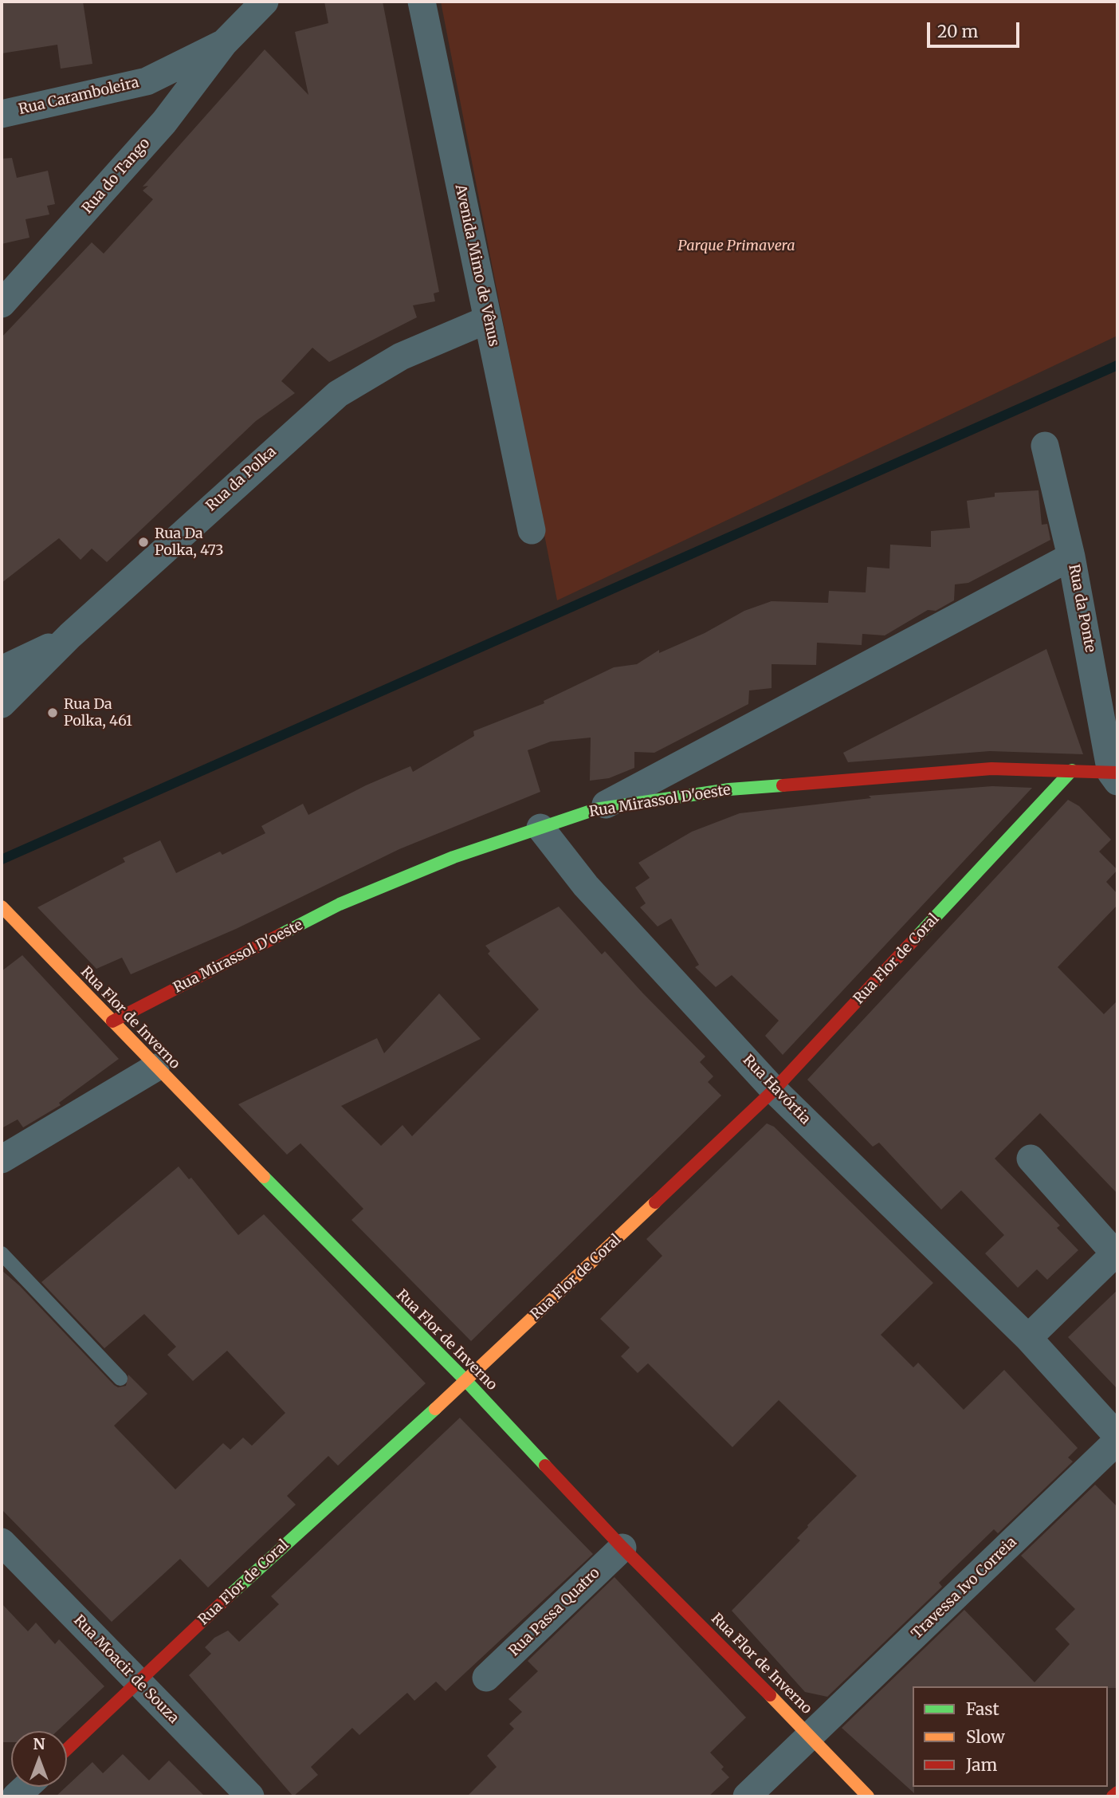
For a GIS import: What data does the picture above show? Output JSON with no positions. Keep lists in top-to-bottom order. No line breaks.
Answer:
{"streets":{"street":["Rua Caramboleira","Rua do Tango","Avenida Mimo de Vênus","Rua da Polka","Rua da Ponte","Rua Mirassol D'oeste","Rua Flor de Coral","Rua Flor de Inverno","Rua Havórtia","Travessa Ivo Correia","Rua Passa Quatro","Rua Moacir de Souza"]},"crossings":[["Rua Caramboleira","Rua do Tango"],["Avenida Mimo de Vênus","Rua da Polka"],["Rua da Ponte","Rua Mirassol D'oeste"],["Rua Mirassol D'oeste","Rua Flor de Coral"],["Rua Mirassol D'oeste","Rua Flor de Inverno"],["Rua Mirassol D'oeste","Rua Havórtia"],["Rua Flor de Coral","Rua Flor de Inverno"],["Rua Flor de Coral","Rua Havórtia"],["Rua Flor de Coral","Rua Moacir de Souza"],["Rua Flor de Inverno","Travessa Ivo Correia"],["Rua Flor de Inverno","Rua Passa Quatro"]],"parks":["Parque Primavera"],"places":["Rua Da Polka, 473","Rua Da Polka, 461"],"legend":["Fast","Slow","Jam"],"scale_bar":"20 m","north":"top"}
